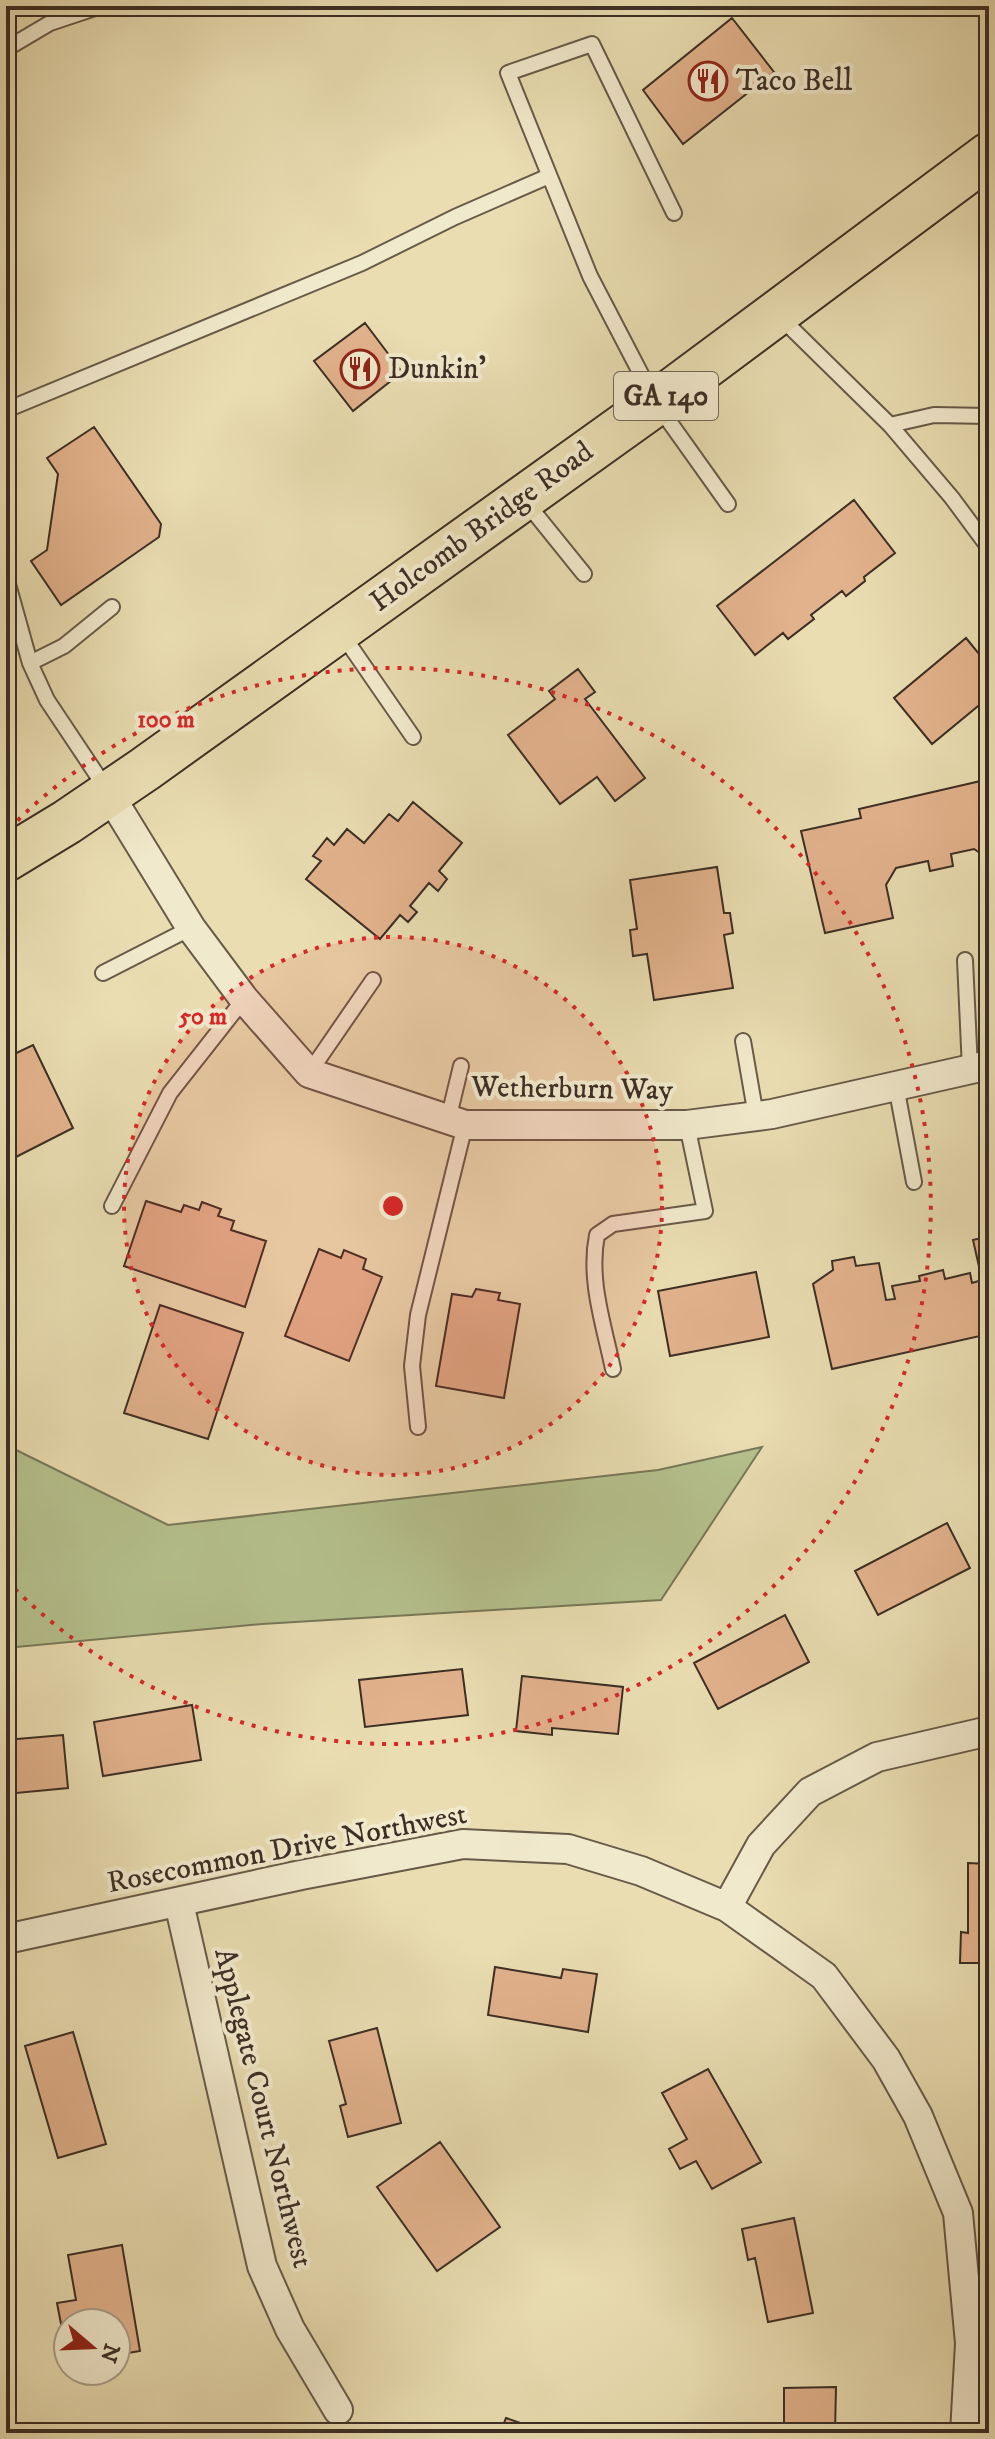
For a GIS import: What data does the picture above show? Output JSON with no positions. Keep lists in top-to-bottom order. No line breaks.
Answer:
{"streets":{"main road":["GA 140","Holcomb Bridge Road"],"street":["Wetherburn Way","Rosecommon Drive Northwest","Applegate Court Northwest"]},"crossings":[["Rosecommon Drive Northwest","Applegate Court Northwest"]],"places":{"restaurant":["Taco Bell","Dunkin'"]},"north":"right","rings":["100 m","50 m"]}
